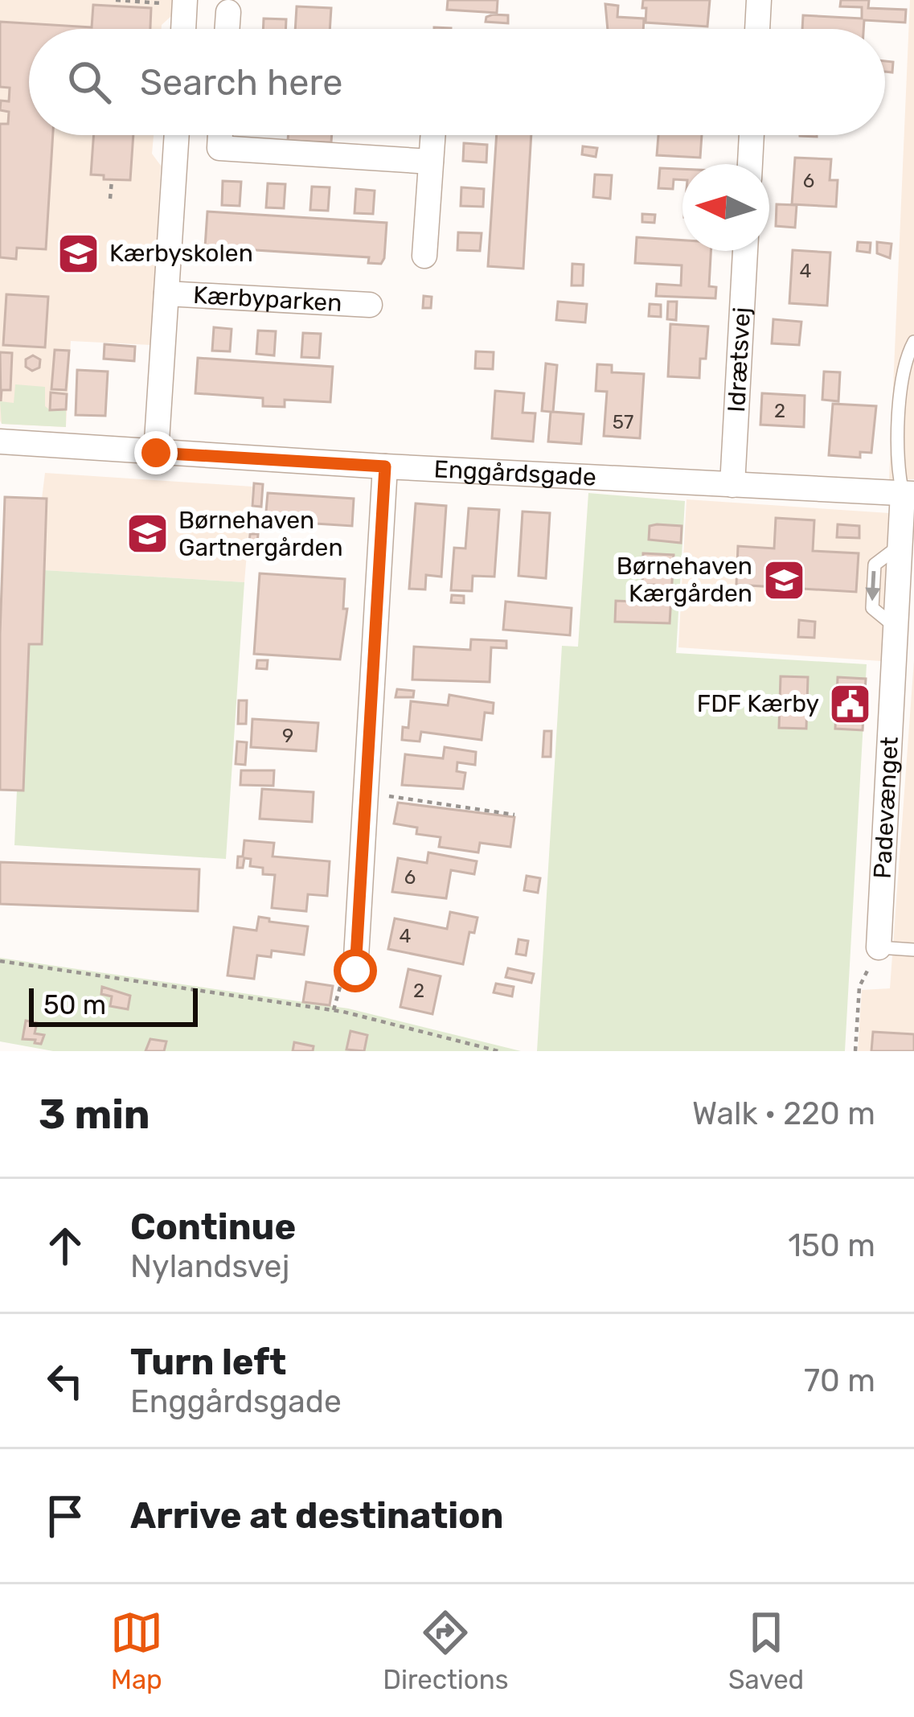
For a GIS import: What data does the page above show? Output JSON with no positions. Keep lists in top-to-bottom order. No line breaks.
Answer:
{"streets":{"street":["Kærbyparken","Idrætsvej","Enggårdsgade","Padevænget"]},"crossings":[["Idrætsvej","Enggårdsgade"],["Enggårdsgade","Padevænget"]],"places":{"school or university":["Kærbyskolen","Børnehaven Gartnergården","Børnehaven Kærgården"],"public building":["FDF Kærby"]},"house_numbers":["6","4","2","57","9","6","4","2"],"scale_bar":"50 m","north":"left","page":{"search":"Search here","scale":"50 m","heading":["3 min","Walk · 220 m"],"list":[["Continue","Nylandsvej","150 m"],["Turn left","Enggårdsgade","70 m"],"Arrive at destination"],"nav":["Map","Directions","Saved"]}}
